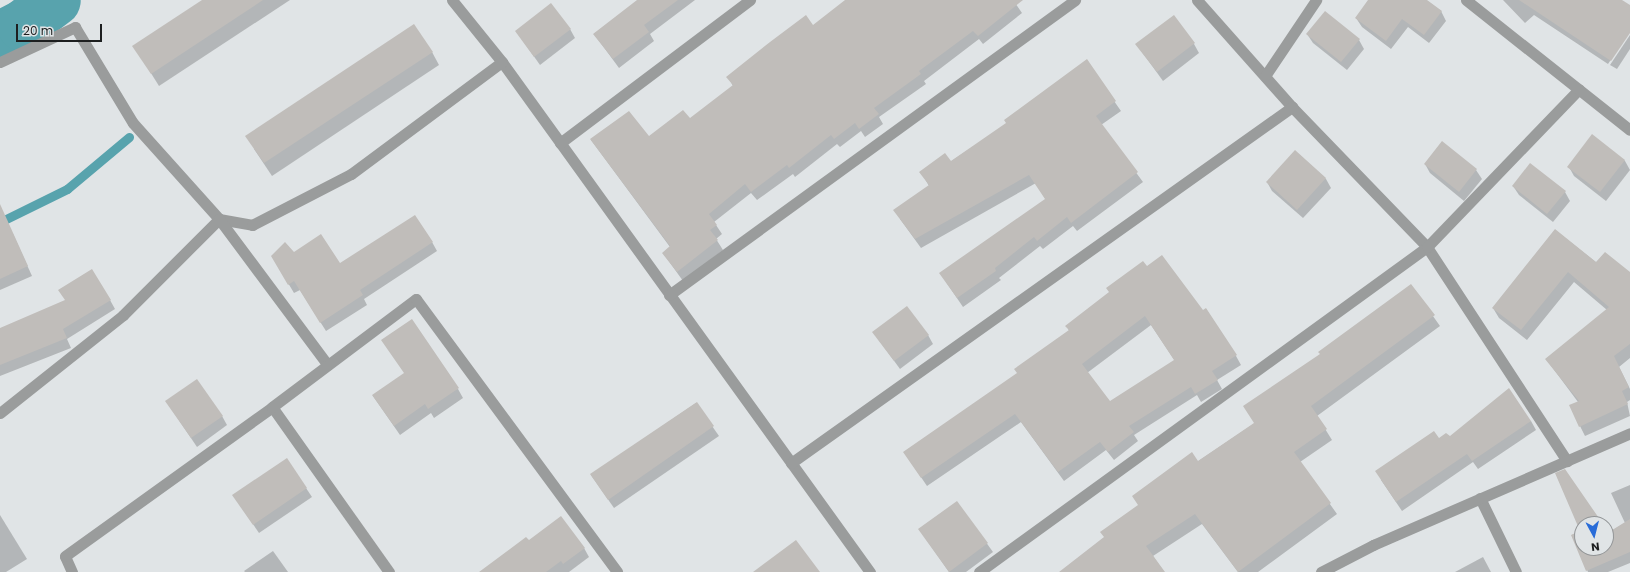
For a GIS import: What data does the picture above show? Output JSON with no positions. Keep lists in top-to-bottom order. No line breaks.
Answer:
{"scale_bar":"20 m","north":"bottom"}
